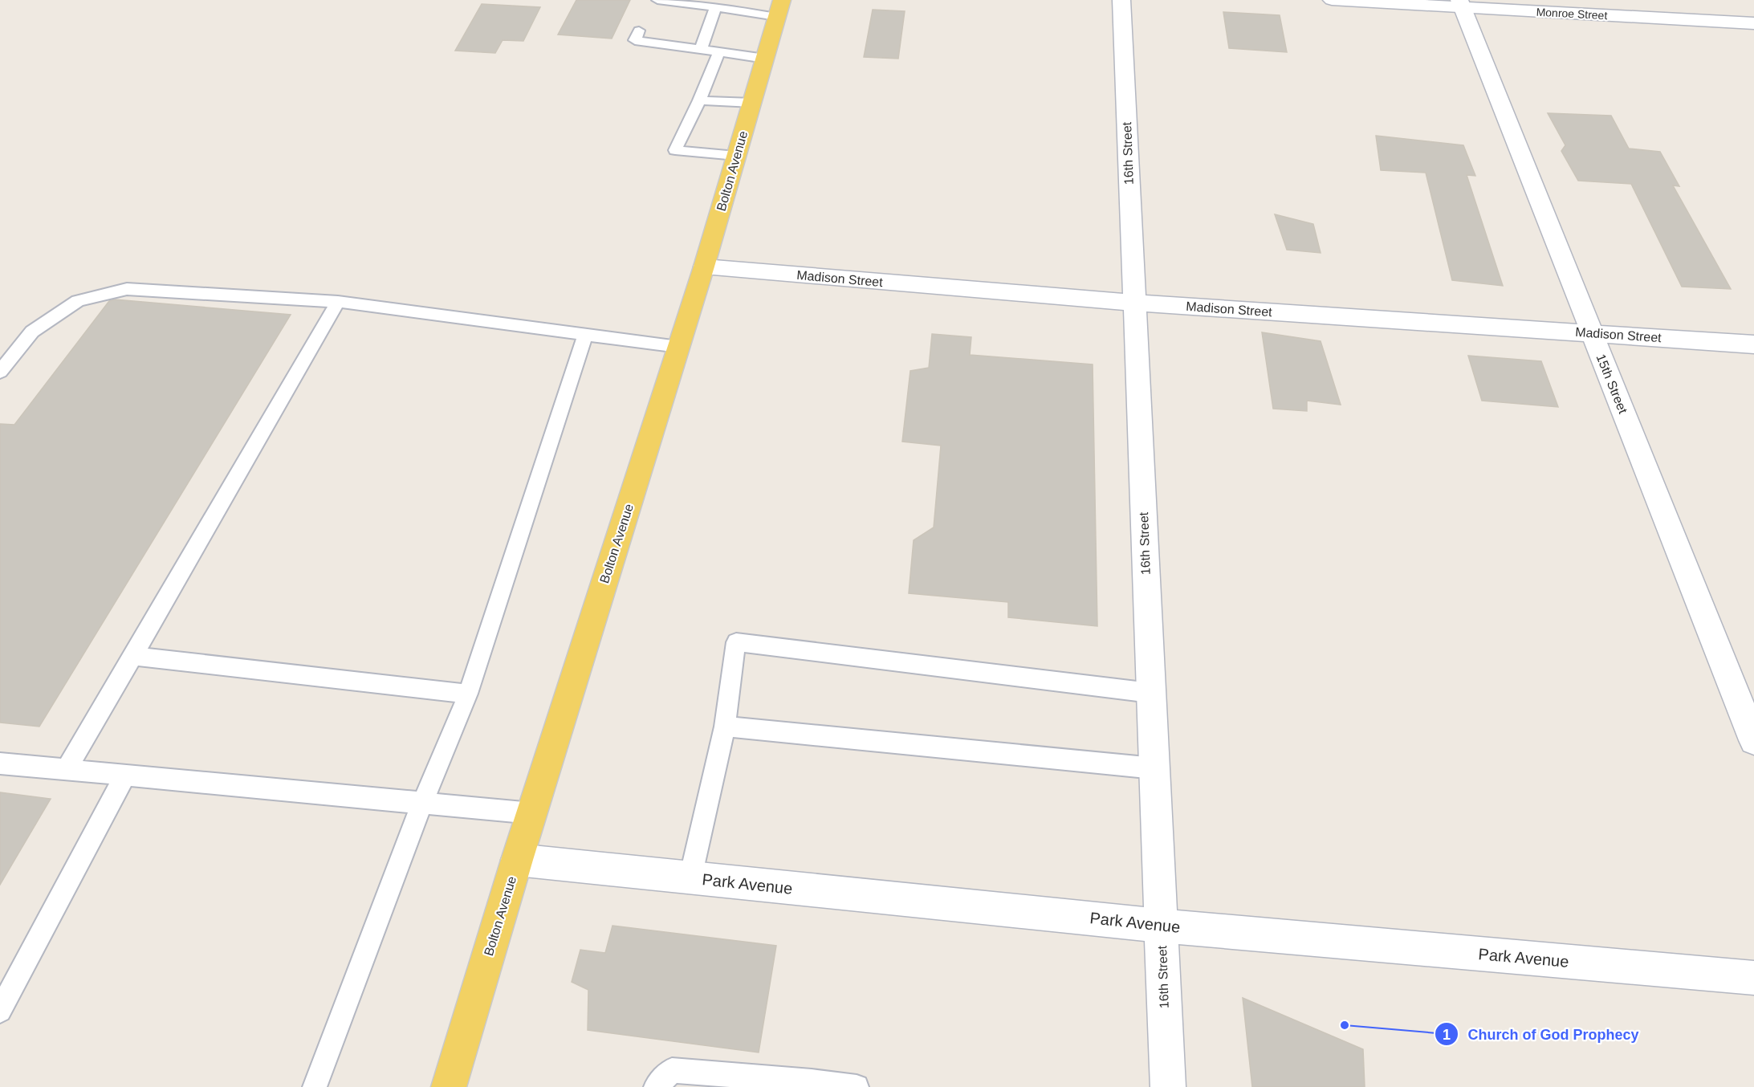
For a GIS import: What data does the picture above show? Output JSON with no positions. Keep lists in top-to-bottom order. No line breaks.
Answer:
{"streets":{"main road":["Bolton Avenue"],"street":["Monroe Street","16th Street","Madison Street","15th Street","Park Avenue"]},"crossings":[["Monroe Street","15th Street"],["16th Street","Madison Street"],["16th Street","Park Avenue"],["Bolton Avenue","Madison Street"],["Bolton Avenue","Park Avenue"],["Madison Street","15th Street"]],"places":["Church of God Prophecy"]}
